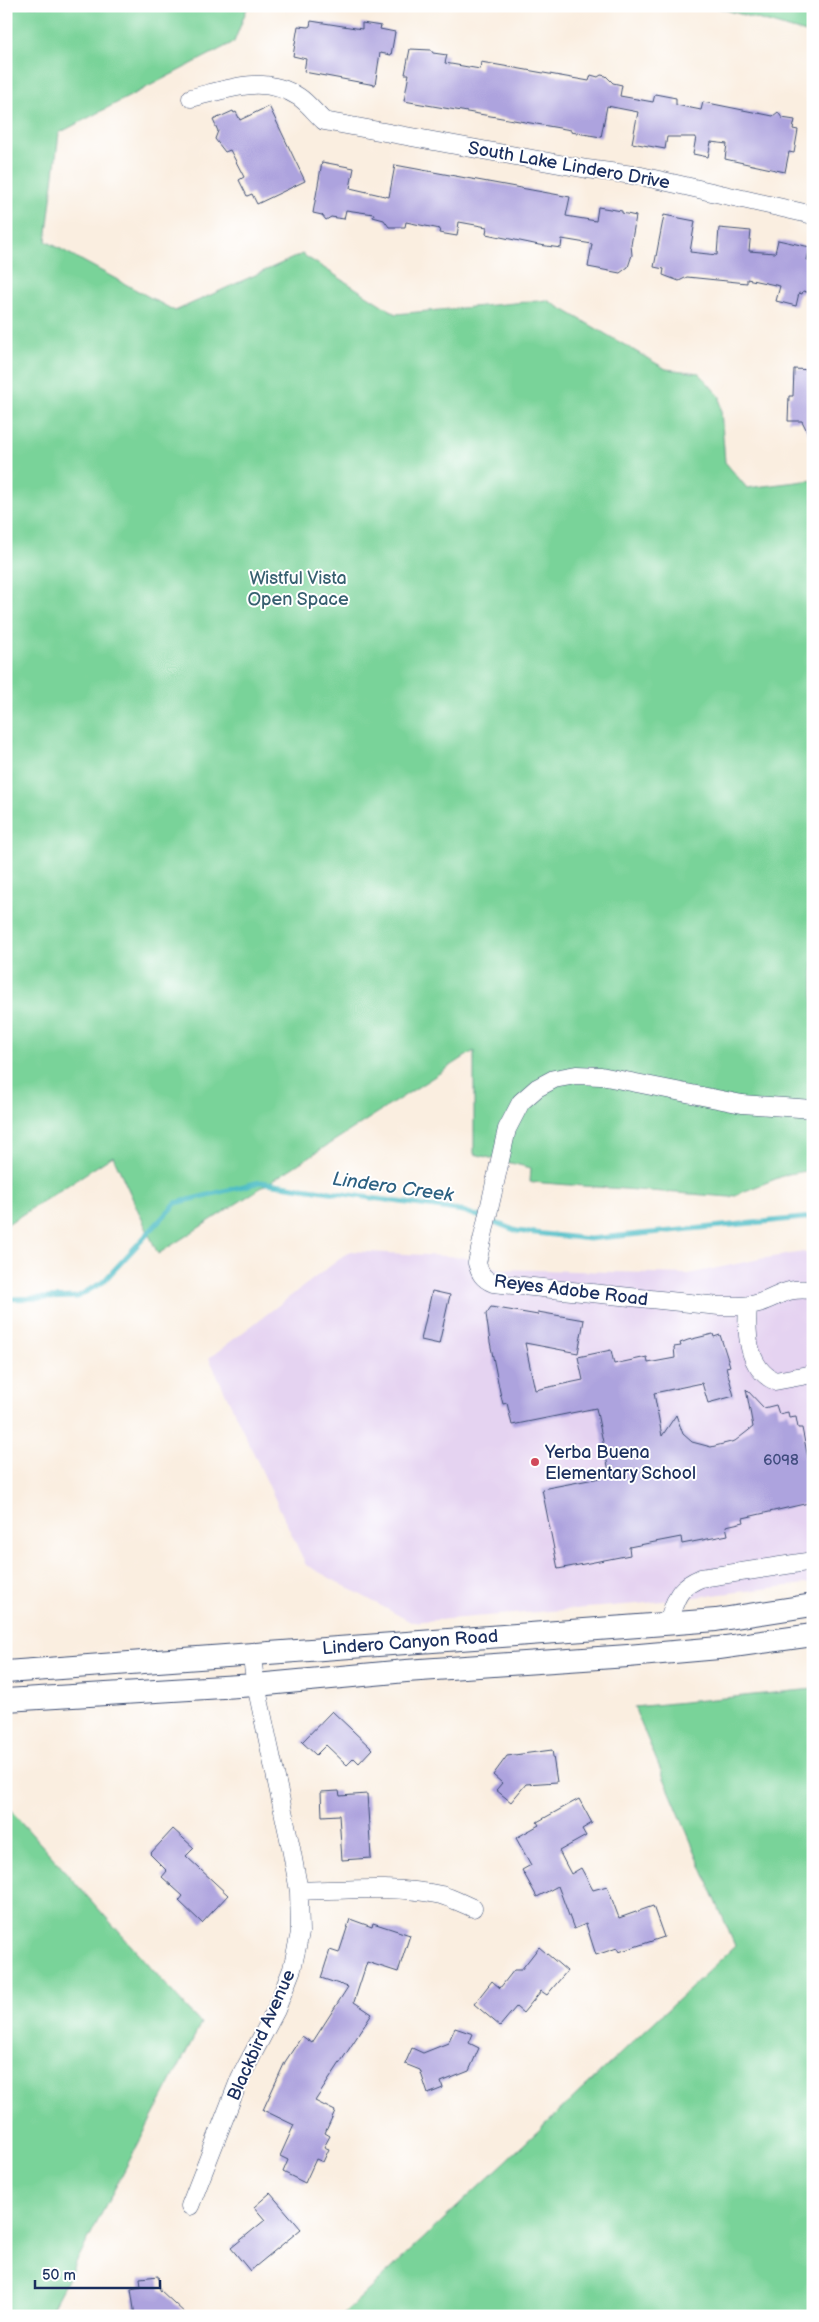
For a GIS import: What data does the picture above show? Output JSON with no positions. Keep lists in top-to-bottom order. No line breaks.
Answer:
{"streets":{"main road":["Lindero Canyon Road"],"street":["South Lake Lindero Drive","Reyes Adobe Road","Blackbird Avenue"]},"crossings":[["Lindero Canyon Road","Blackbird Avenue"]],"water":["Lindero Creek"],"parks":["Wistful Vista Open Space"],"places":["Yerba Buena Elementary School"],"house_numbers":["6098"],"scale_bar":"50 m"}
